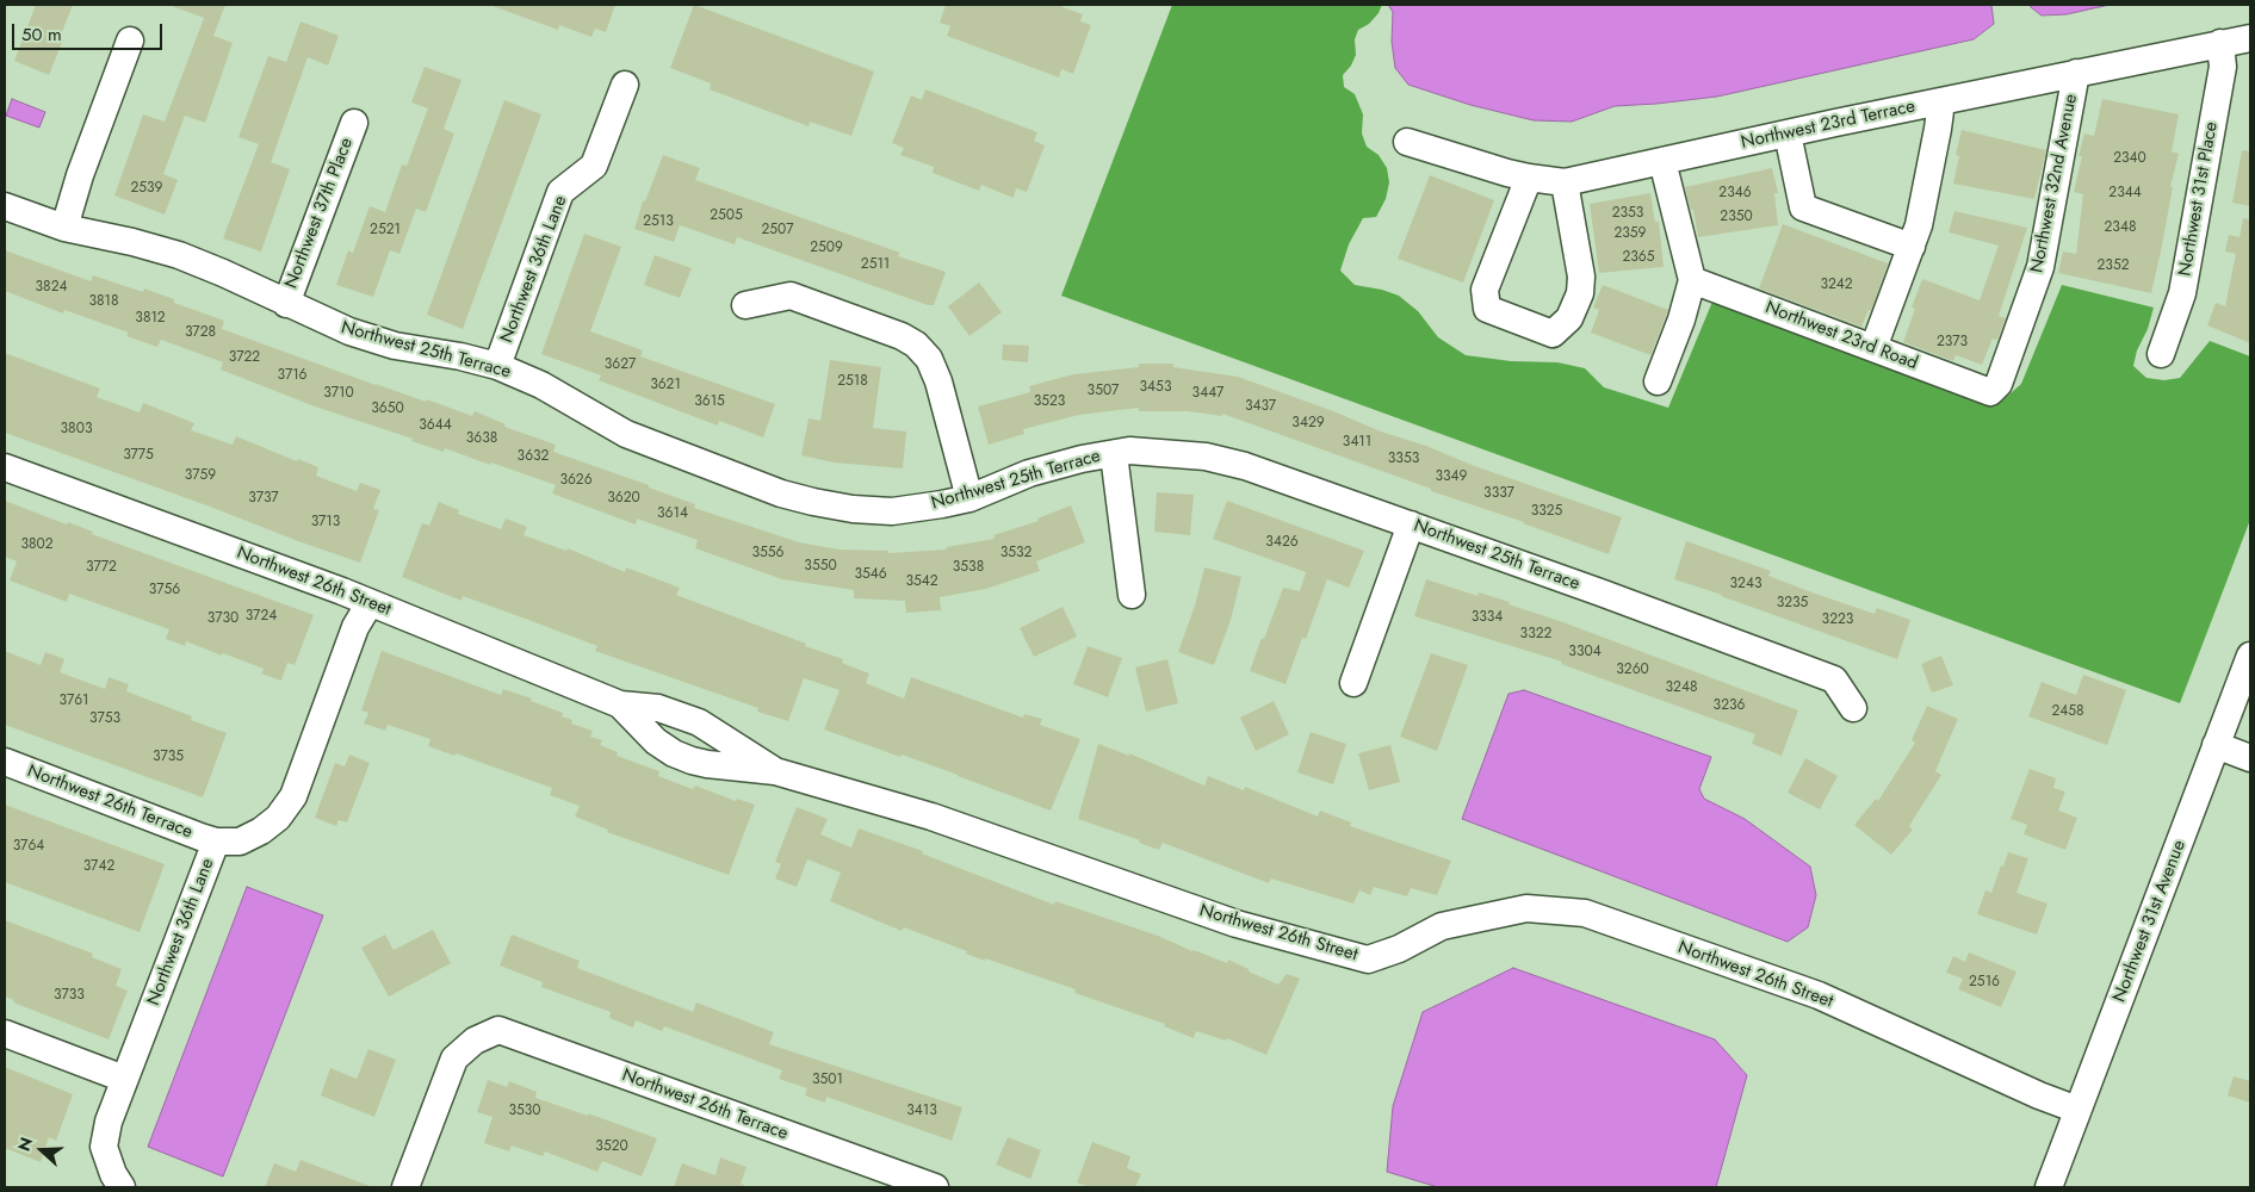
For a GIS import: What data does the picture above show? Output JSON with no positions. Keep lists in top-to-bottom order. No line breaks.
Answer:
{"streets":{"street":["Northwest 23rd Terrace","Northwest 32nd Avenue","Northwest 31st Place","Northwest 37th Place","Northwest 36th Lane","Northwest 23rd Road","Northwest 25th Terrace","Northwest 26th Street","Northwest 26th Terrace","Northwest 31st Avenue"]},"crossings":[["Northwest 23rd Terrace","Northwest 32nd Avenue"],["Northwest 23rd Terrace","Northwest 31st Place"],["Northwest 32nd Avenue","Northwest 23rd Road"],["Northwest 37th Place","Northwest 25th Terrace"],["Northwest 36th Lane","Northwest 25th Terrace"],["Northwest 36th Lane","Northwest 26th Street"],["Northwest 36th Lane","Northwest 26th Terrace"],["Northwest 26th Street","Northwest 31st Avenue"]],"house_numbers":["2340","2539","2346","2344","2353","2505","2350","2513","2348","2521","2507","2359","2509","2365","2511","2352","3242","3824","3818","3812","3728","2373","3722","3627","3716","2518","3621","3453","3507","3710","3447","3615","3523","3437","3650","3429","3644","3803","3638","3411","3775","3632","3353","3759","3349","3626","3337","3737","3620","3325","3614","3713","3426","3802","3556","3532","3550","3772","3538","3546","3542","3243","3756","3235","3724","3334","3730","3223","3322","3304","3260","3248","3761","3236","2458","3753","3735","3764","3742","2516","3733","3501","3530","3413","3520"],"scale_bar":"50 m","north":"left"}
